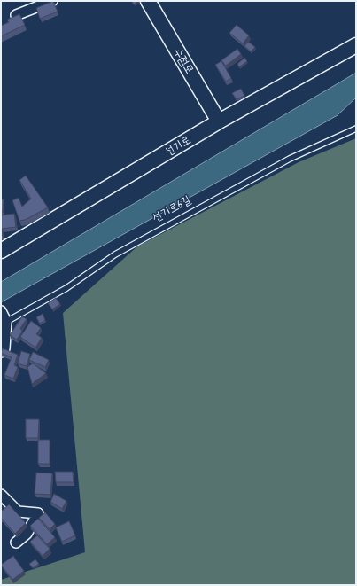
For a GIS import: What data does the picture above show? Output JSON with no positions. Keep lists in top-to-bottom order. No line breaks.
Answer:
{"streets":{"main road":["수점로","선기로"],"lane":["선기로6길"]},"crossings":[["수점로","선기로"]]}
